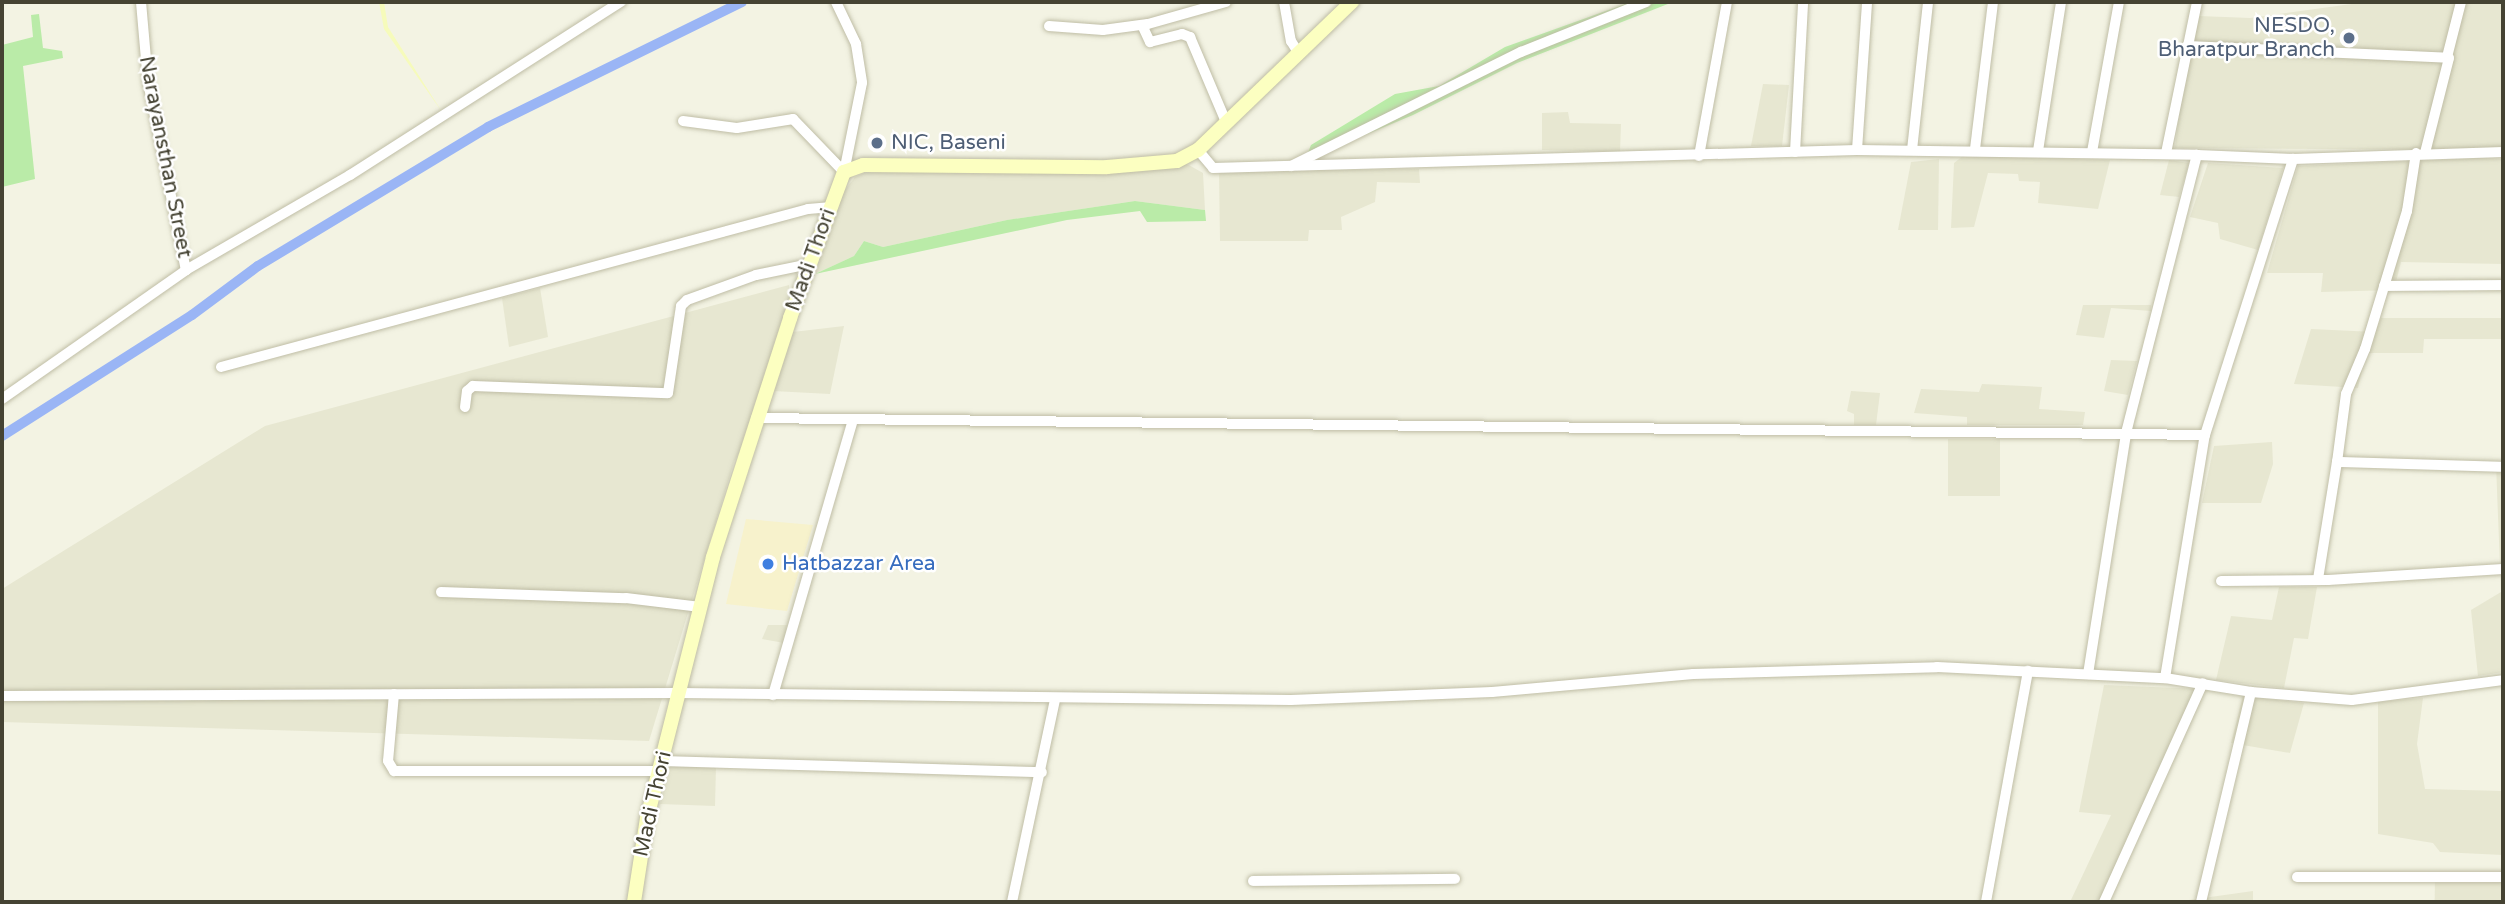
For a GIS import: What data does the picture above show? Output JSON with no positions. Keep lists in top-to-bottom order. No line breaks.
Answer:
{"streets":{"main road":["Madi Thori"],"street":["Narayansthan Street"]},"places":["NESDO, Bharatpur Branch","NIC, Baseni","Hatbazzar Area"]}
